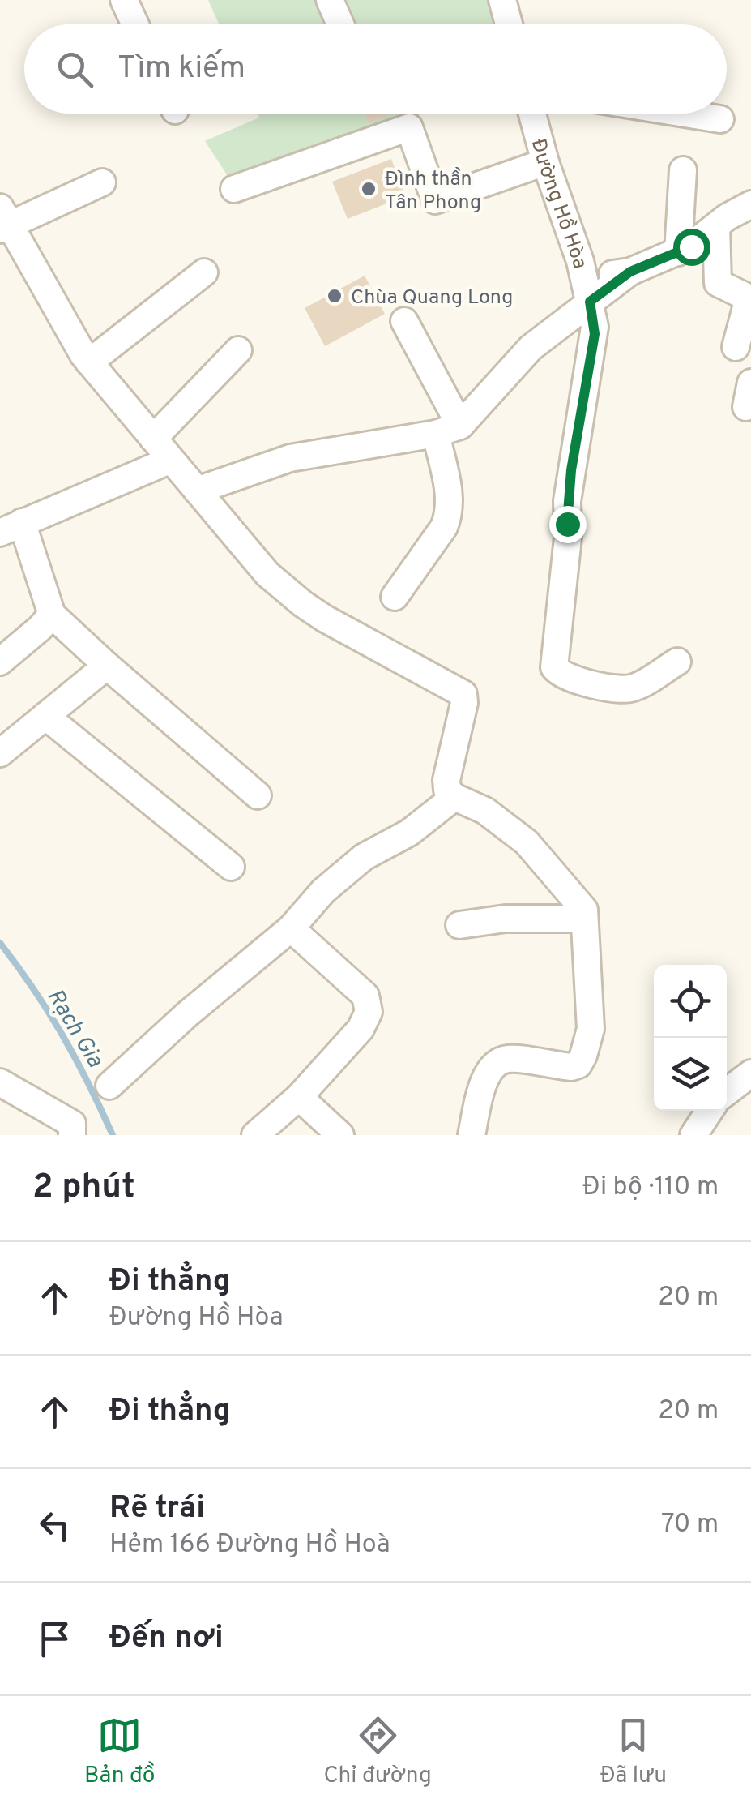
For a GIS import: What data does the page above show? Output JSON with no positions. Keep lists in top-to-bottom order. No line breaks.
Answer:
{"streets":{"street":["Đường Hồ Hòa"]},"water":["Rạch Gia"],"places":["Đình thần Tân Phong","Chùa Quang Long"],"page":{"search":"Tìm kiếm","heading":["2 phút","Đi bộ · 110 m"],"list":[["Đi thẳng","Đường Hồ Hòa","20 m"],["Đi thẳng","20 m"],["Rẽ trái","Hẻm 166 Đường Hồ Hoà","70 m"],"Đến nơi"],"nav":["Bản đồ","Chỉ đường","Đã lưu"]}}
